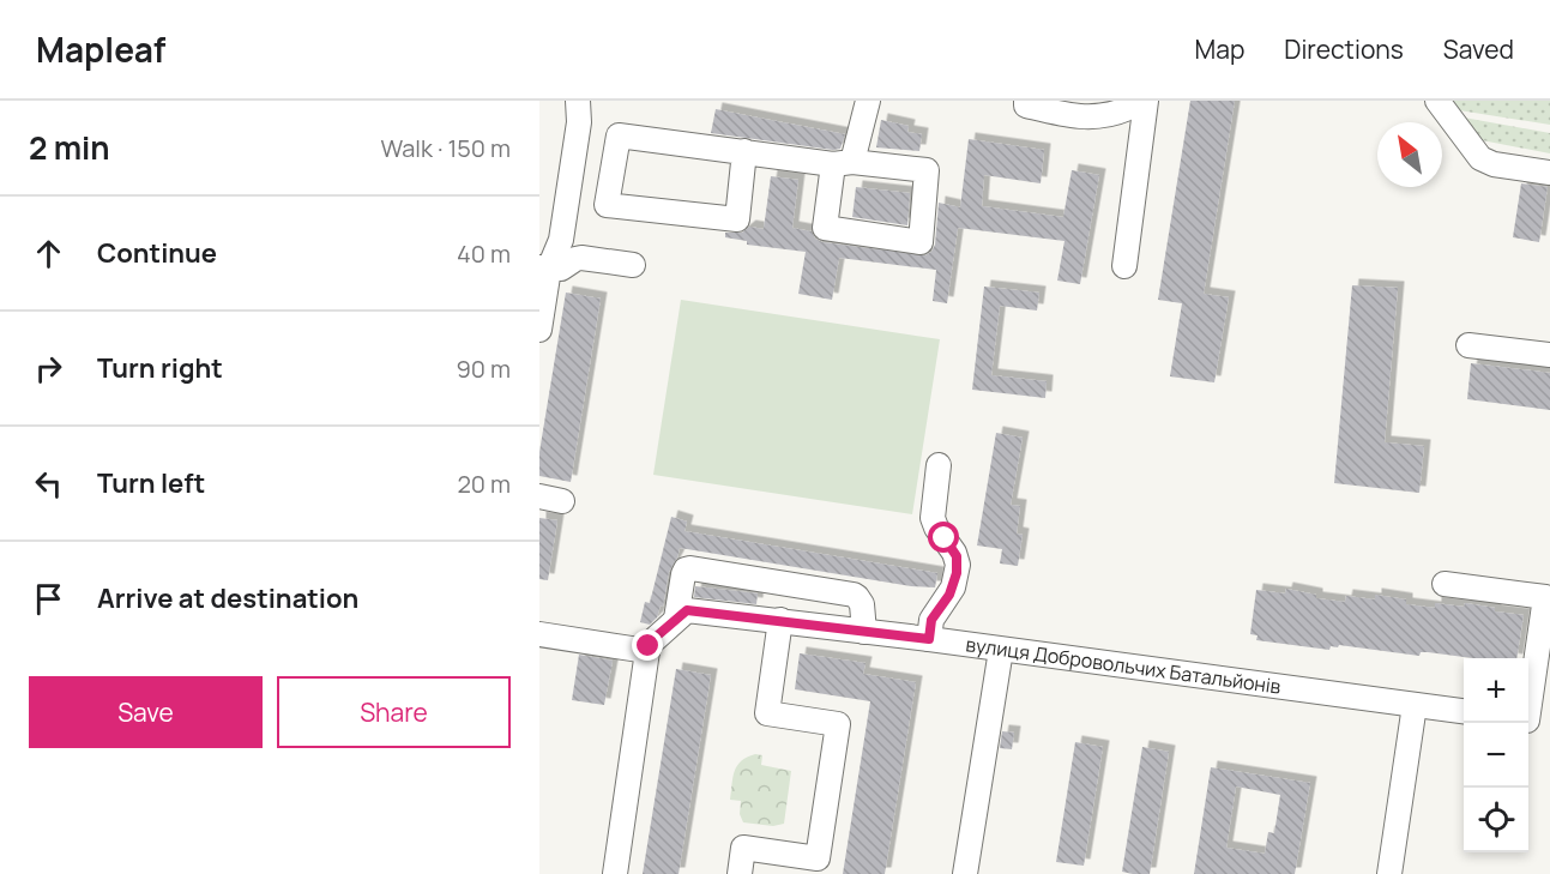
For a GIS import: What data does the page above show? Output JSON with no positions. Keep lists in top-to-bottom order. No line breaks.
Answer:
{"streets":{"street":["вулиця Добровольчих Батальйонів"]},"north":"top left","page":{"header":"Mapleaf","nav":["Map","Directions","Saved"],"heading":["2 min","Walk · 150 m"],"list":[["Continue","40 m"],["Turn right","90 m"],["Turn left","20 m"],"Arrive at destination"],"buttons":["Save","Share"],"map_buttons":["+","−"]}}
